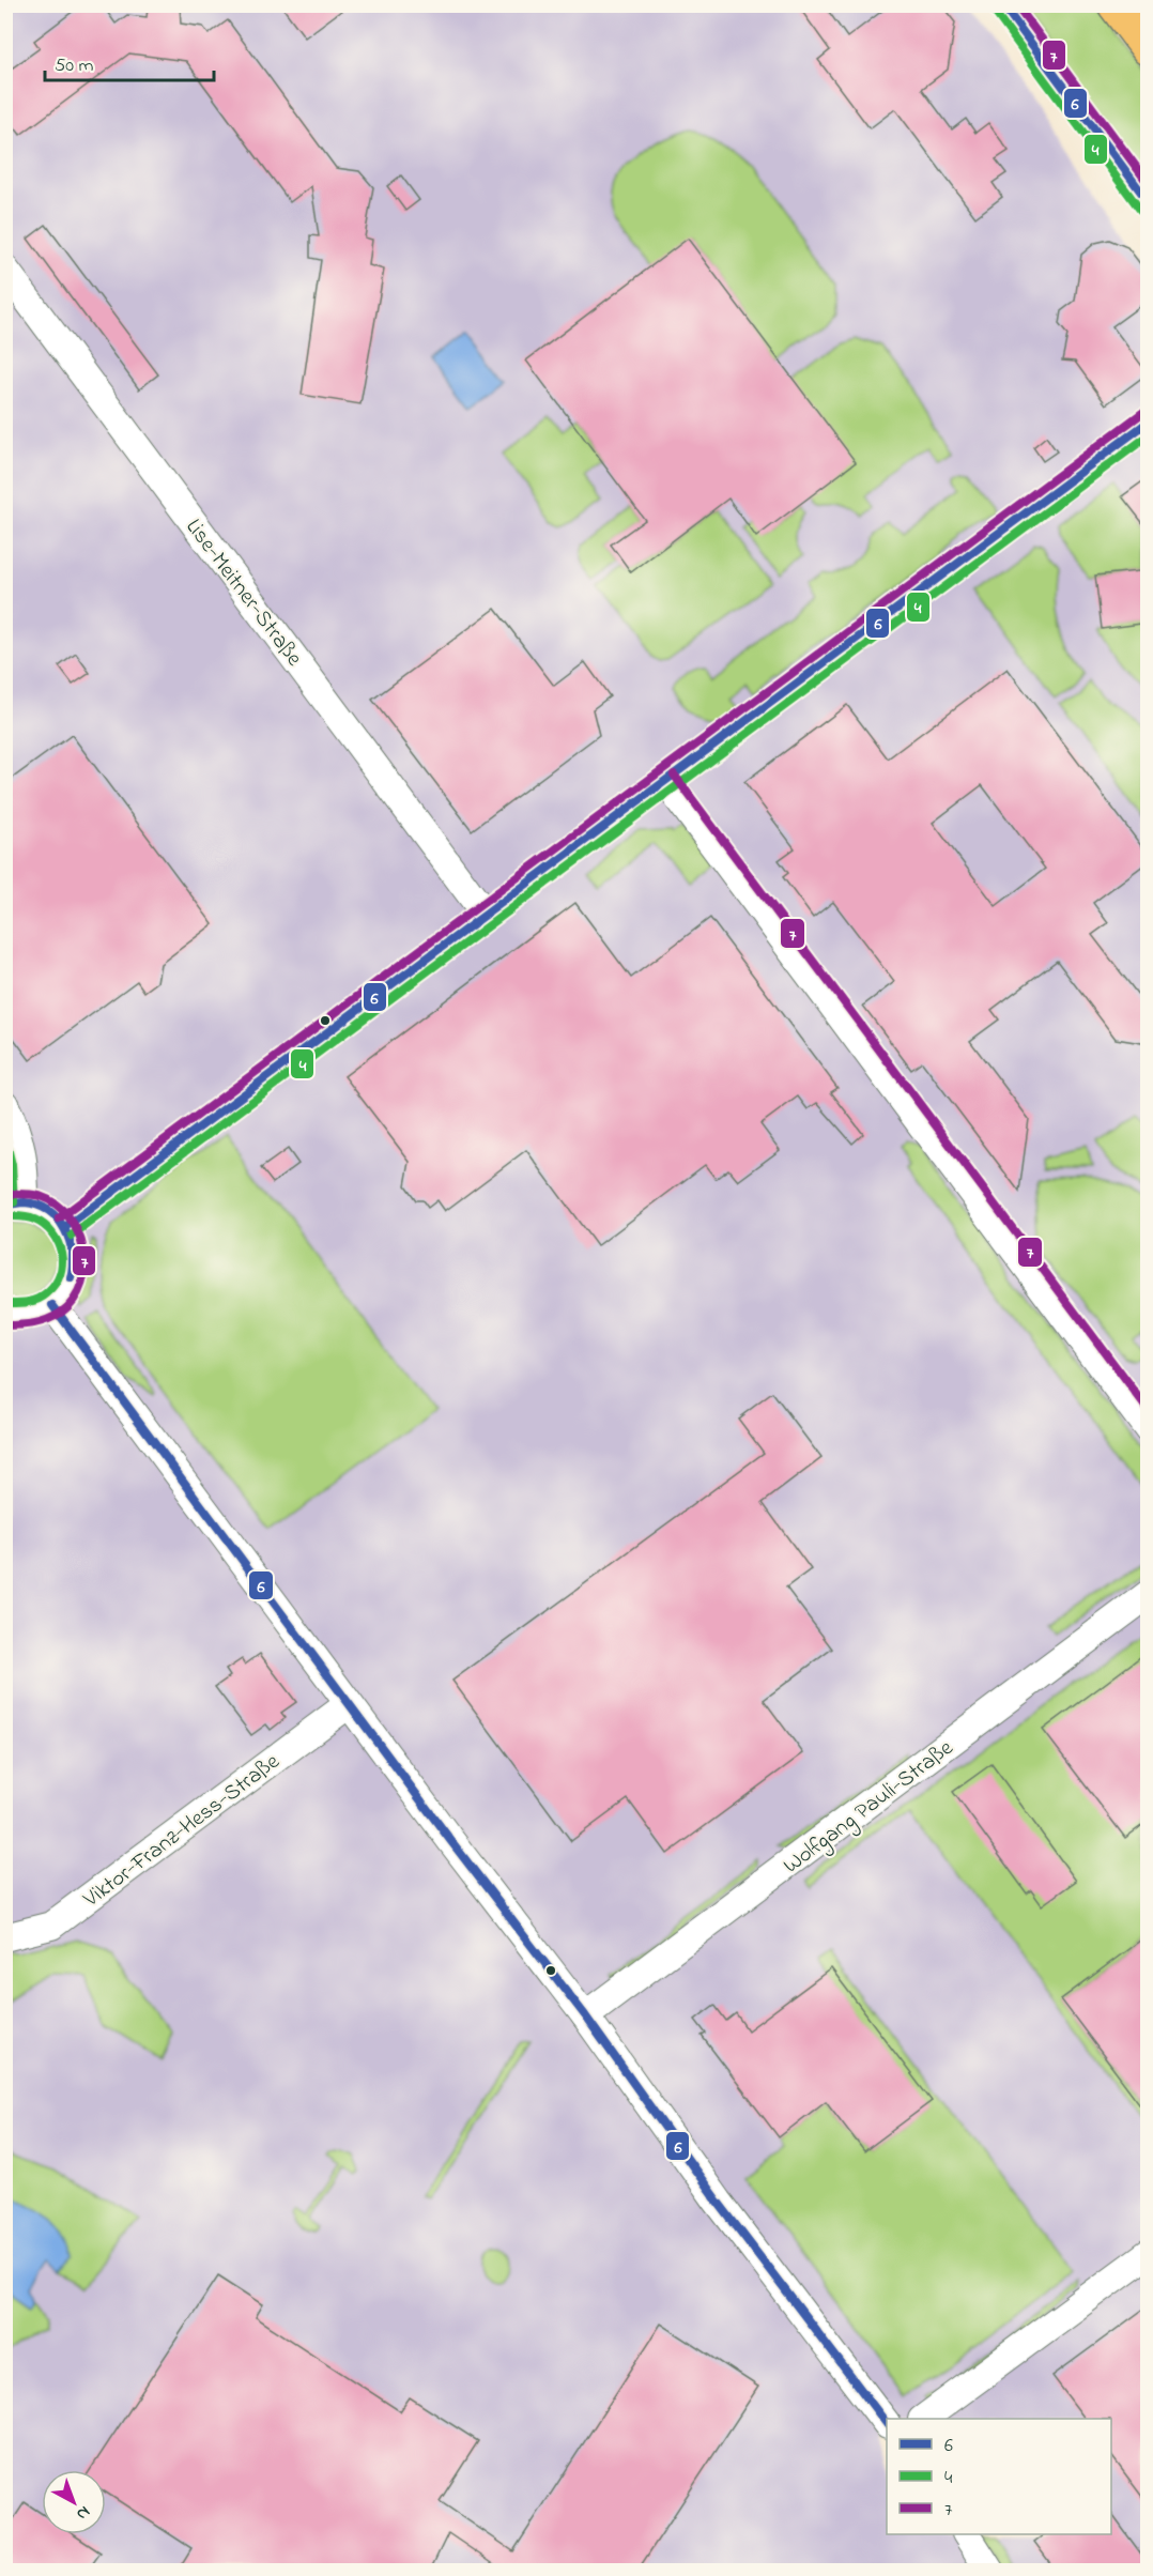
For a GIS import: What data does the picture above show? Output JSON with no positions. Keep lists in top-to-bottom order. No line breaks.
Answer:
{"streets":{"street":["Lise-Meitner-Straße","Wolfgang Pauli-Straße","Viktor-Franz-Hess-Straße"]},"lines":["transit line 6","transit line 7","transit line 4"],"legend":["6","4","7"],"scale_bar":"50 m","north":"bottom right"}
